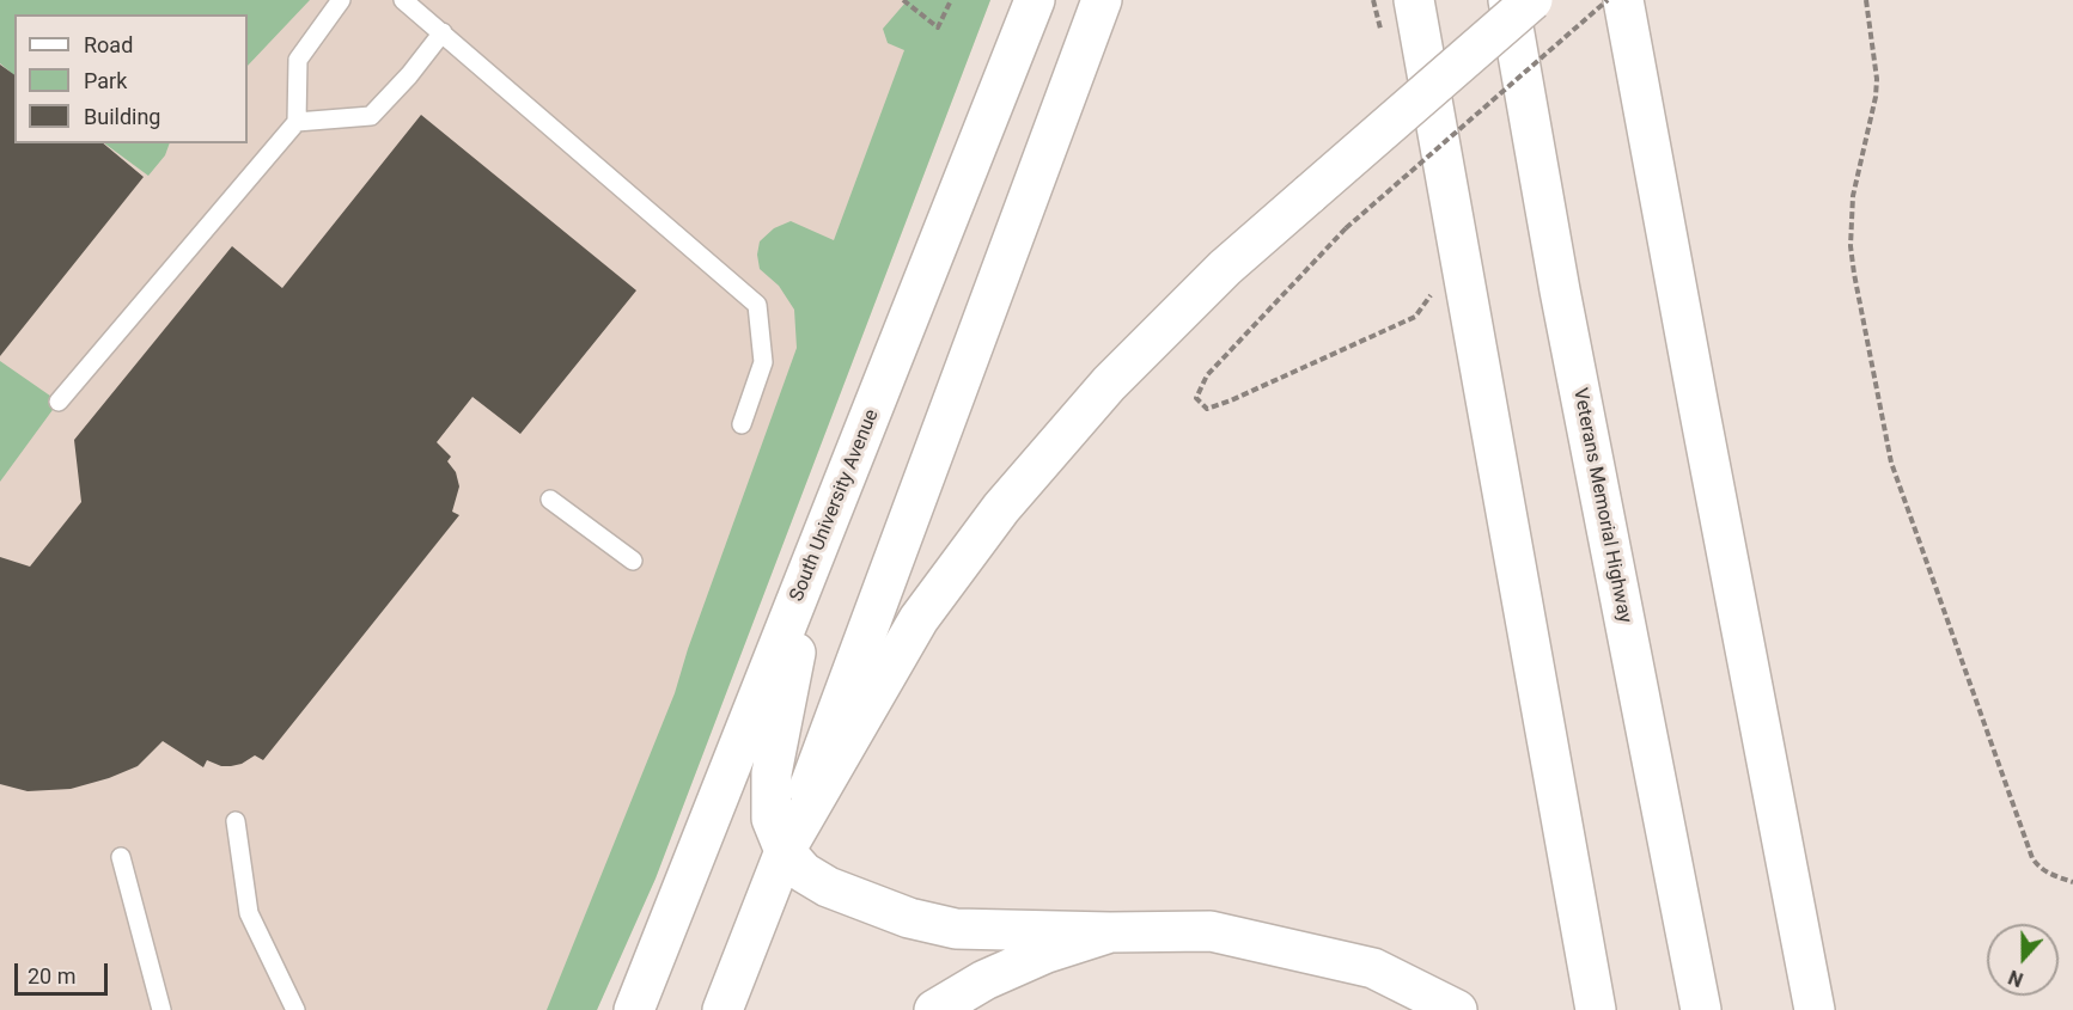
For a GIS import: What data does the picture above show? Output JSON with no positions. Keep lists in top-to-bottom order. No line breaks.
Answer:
{"streets":{"main road":["South University Avenue","Veterans Memorial Highway"]},"legend":["Road","Park","Building"],"scale_bar":"20 m","north":"bottom"}
